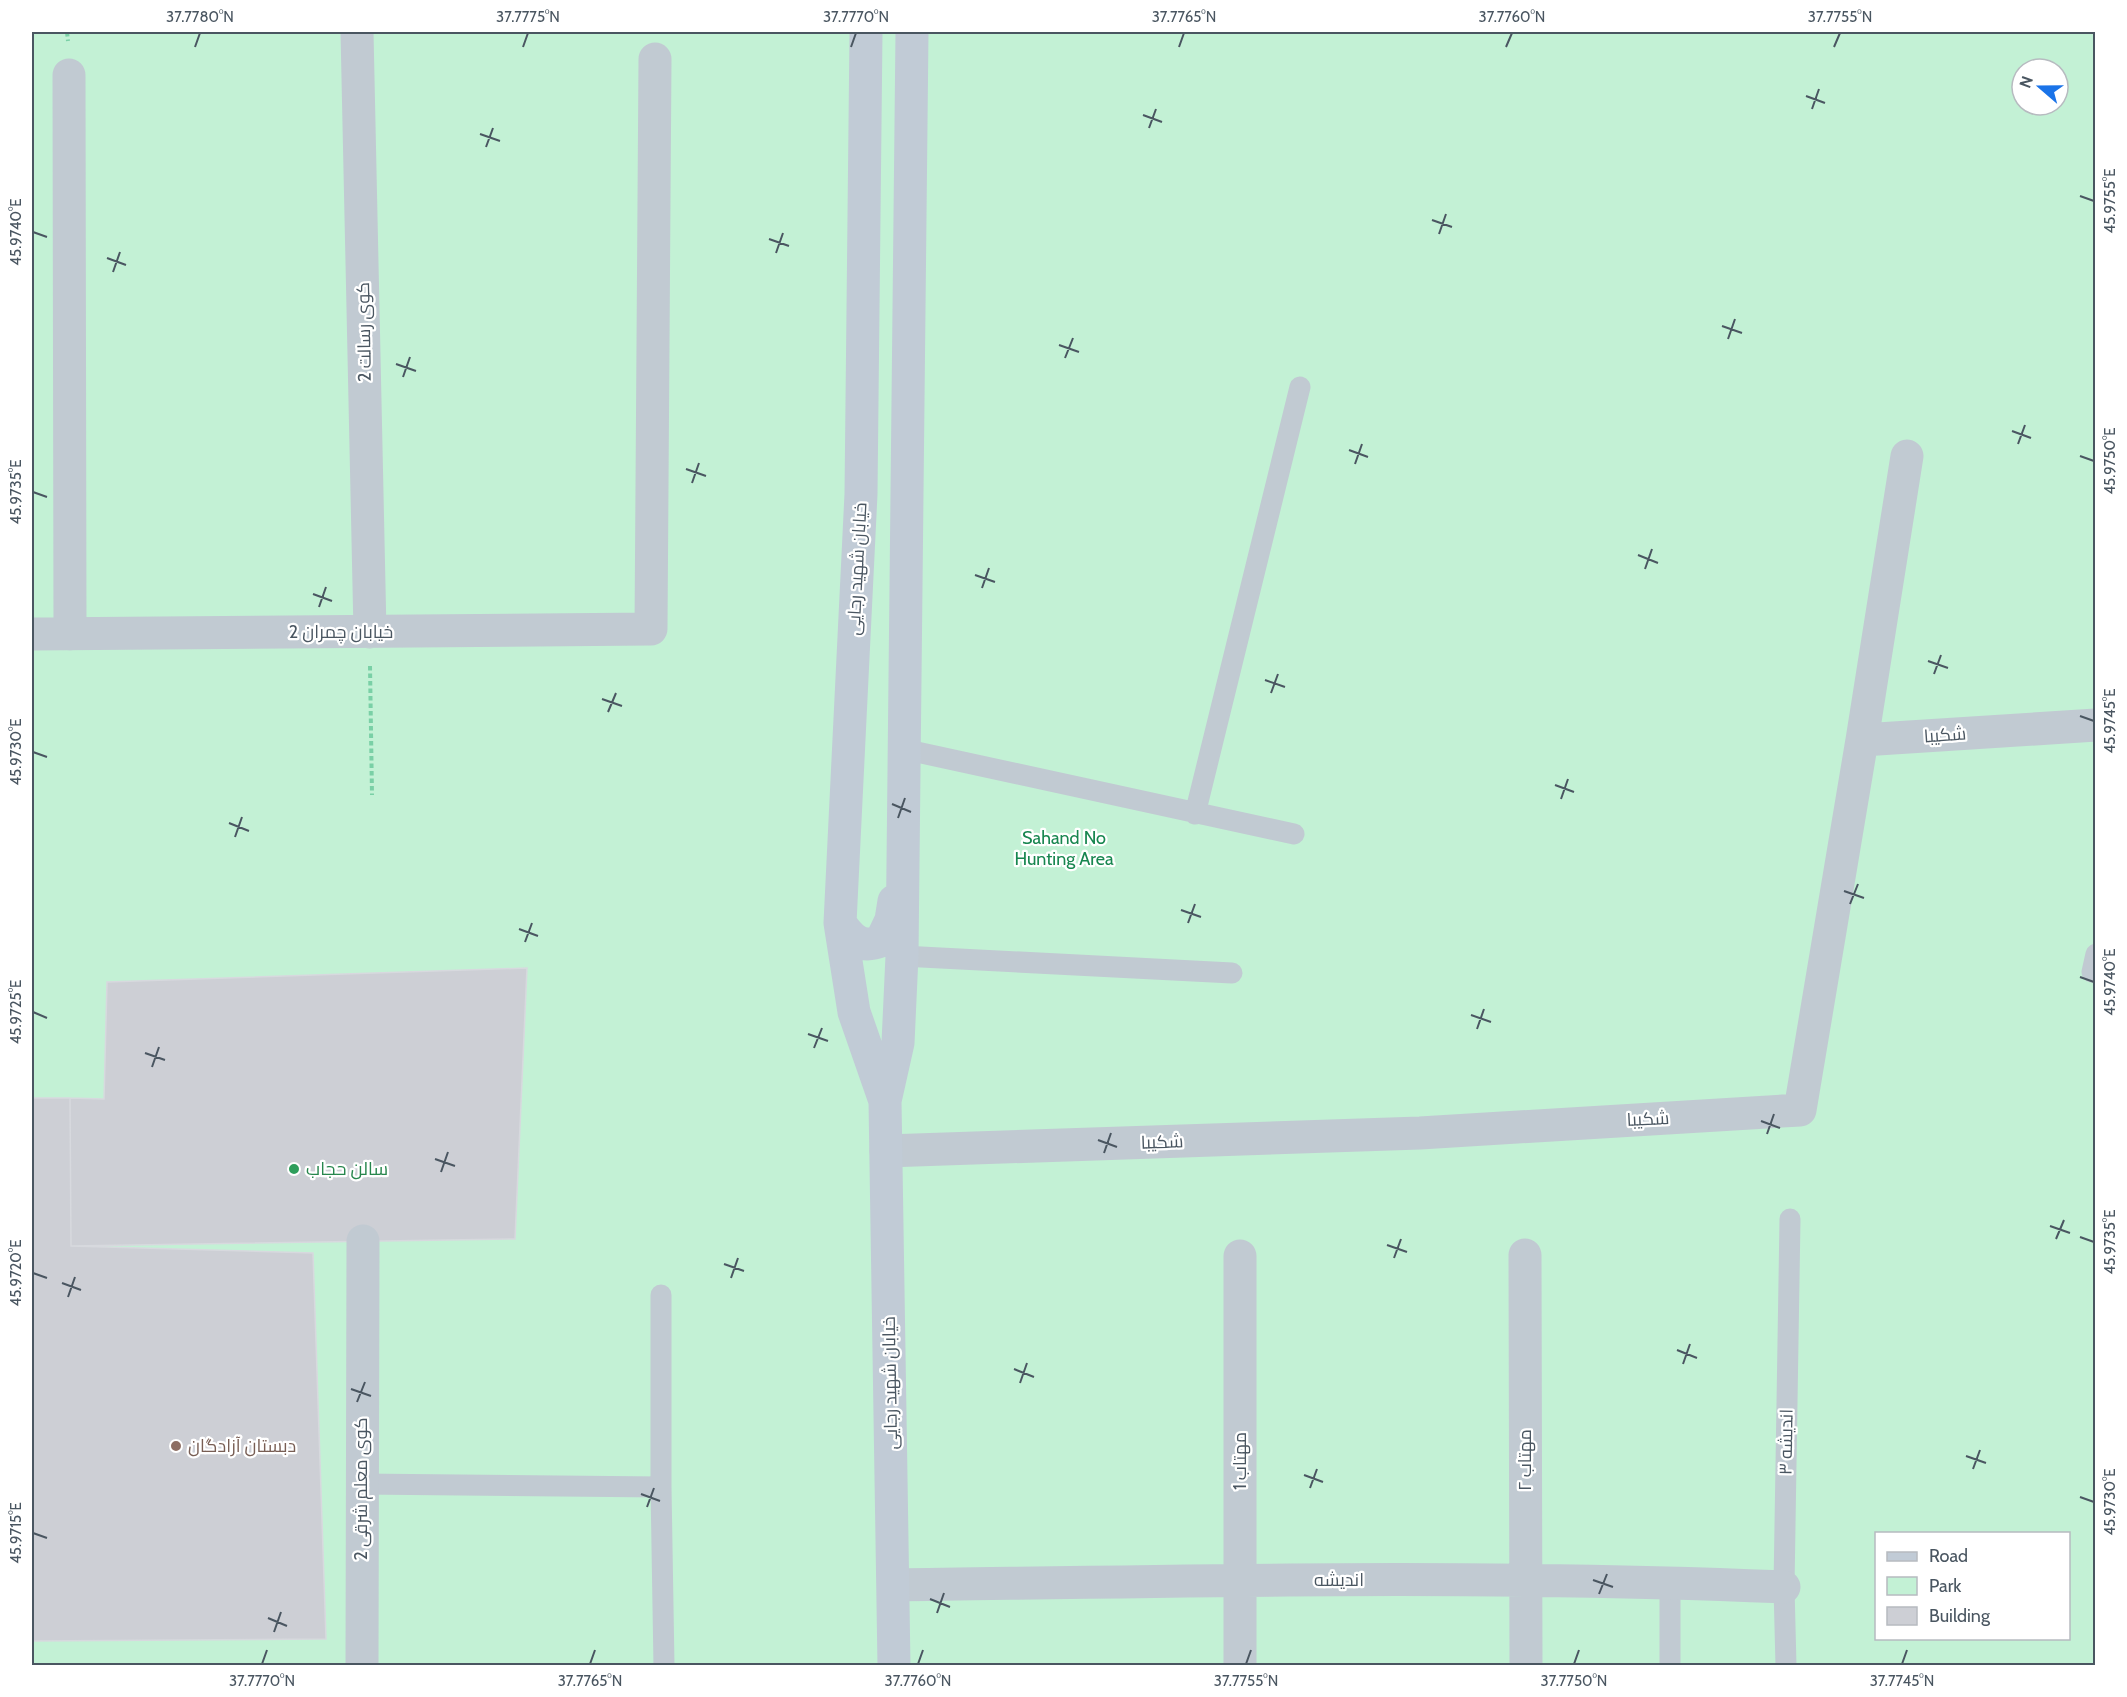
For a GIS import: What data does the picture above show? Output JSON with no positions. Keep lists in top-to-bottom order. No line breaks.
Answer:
{"streets":{"street":["کوی رسالت 2","خیابان شهید رجایی","خیابان چمران 2","شکیبا","مهتاب ۲","مهتاب 1","کوی معلم شرقی 2","اندیشه"],"lane":["اندیشه ۳"]},"crossings":[["کوی رسالت 2","خیابان چمران 2"],["خیابان شهید رجایی","شکیبا"],["خیابان شهید رجایی","اندیشه"],["اندیشه ۳","اندیشه"],["مهتاب ۲","اندیشه"],["مهتاب 1","اندیشه"]],"parks":["Sahand No Hunting Area"],"places":["سالن حجاب","دبستان آزادگان"],"legend":["Road","Park","Building"],"north":"left","coordinates":["37.7780°N","37.7775°N","37.7770°N","37.7765°N","37.7760°N","37.7755°N","45.9755°E","45.9740°E","45.9750°E","45.9735°E","45.9745°E","45.9730°E","45.9725°E","45.9720°E","45.9715°E","37.7750°N","37.7745°N"]}
